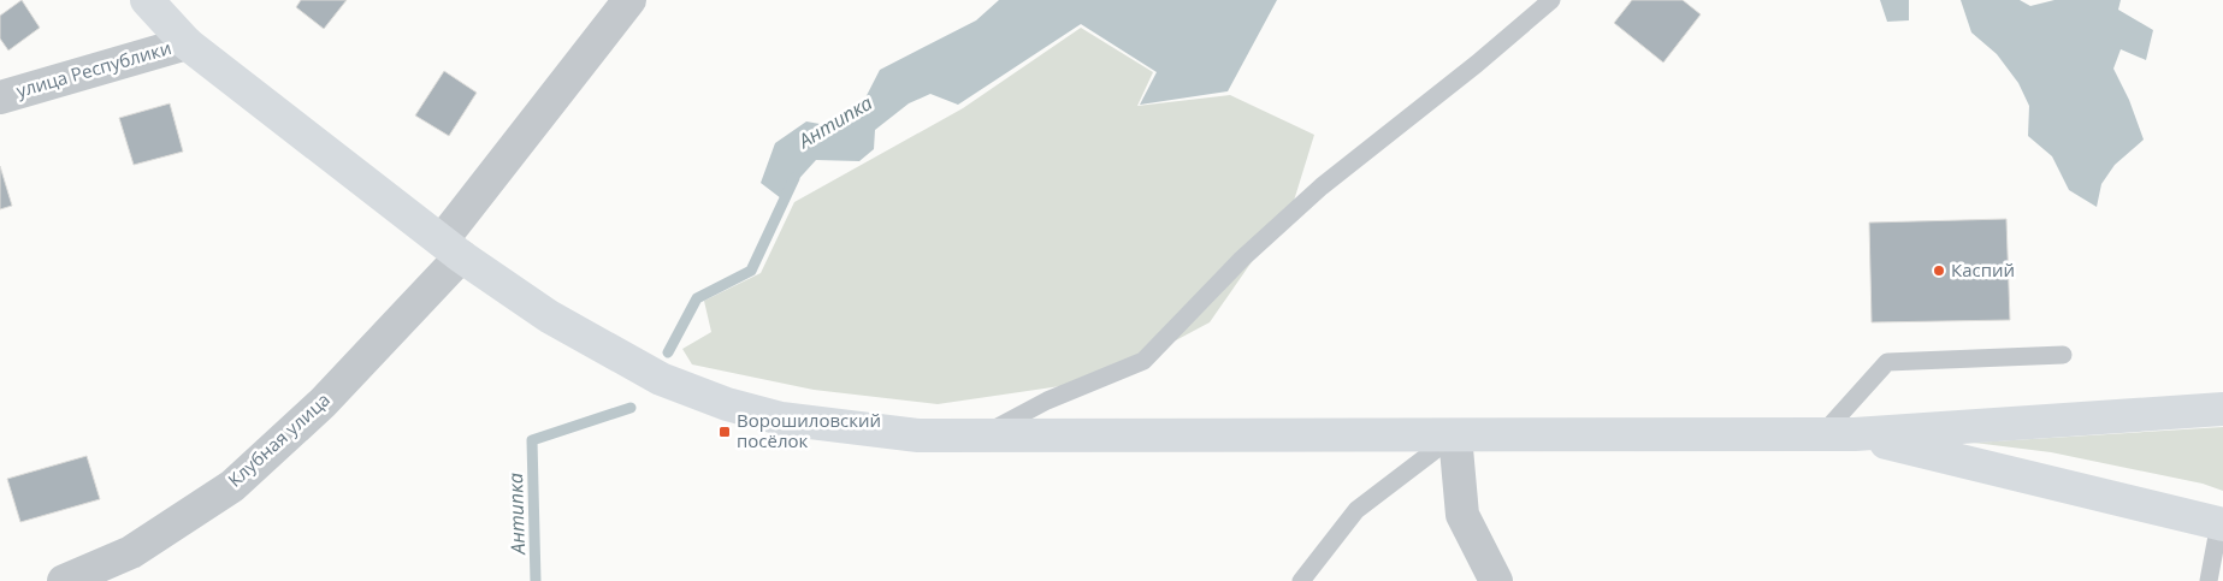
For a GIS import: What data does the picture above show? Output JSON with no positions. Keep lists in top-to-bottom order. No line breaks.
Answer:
{"streets":{"street":["улица Республики","Клубная улица"]},"water":["Антипка"],"places":{"other":["Каспий"],"transit":["Ворошиловский посёлок"]}}
